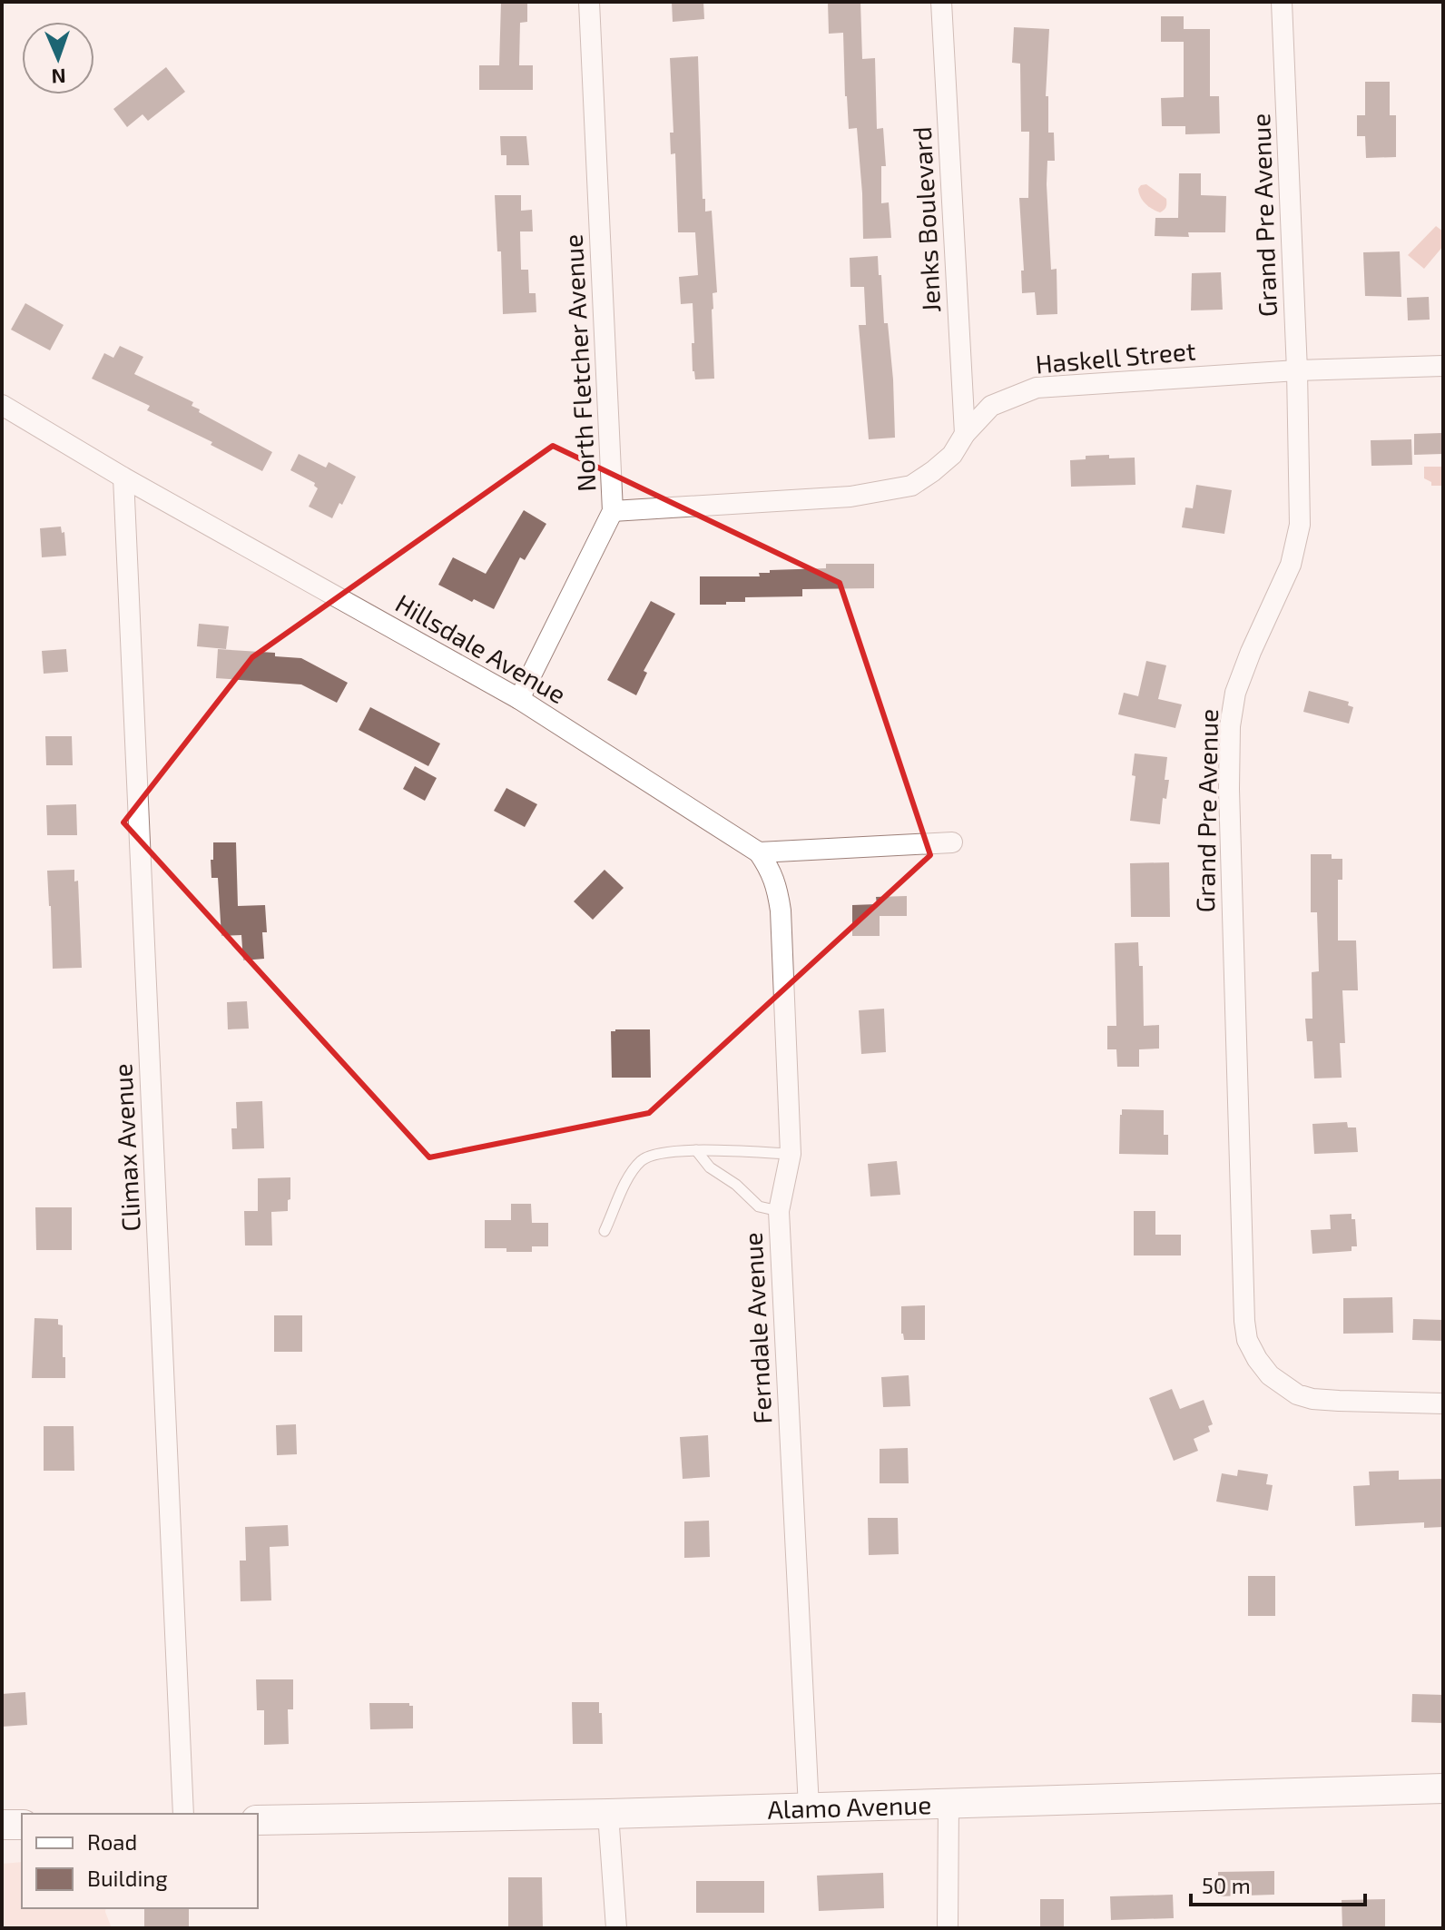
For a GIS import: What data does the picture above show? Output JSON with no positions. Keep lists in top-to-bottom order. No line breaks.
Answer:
{"streets":{"street":["Grand Pre Avenue","Jenks Boulevard","Haskell Street","North Fletcher Avenue","Hillsdale Avenue","Climax Avenue","Ferndale Avenue","Alamo Avenue"]},"crossings":[["Grand Pre Avenue","Haskell Street"],["Jenks Boulevard","Haskell Street"],["Haskell Street","North Fletcher Avenue"],["North Fletcher Avenue","Hillsdale Avenue"],["Hillsdale Avenue","Climax Avenue"],["Hillsdale Avenue","Ferndale Avenue"],["Ferndale Avenue","Alamo Avenue"]],"legend":["Road","Building"],"scale_bar":"50 m","north":"bottom"}
